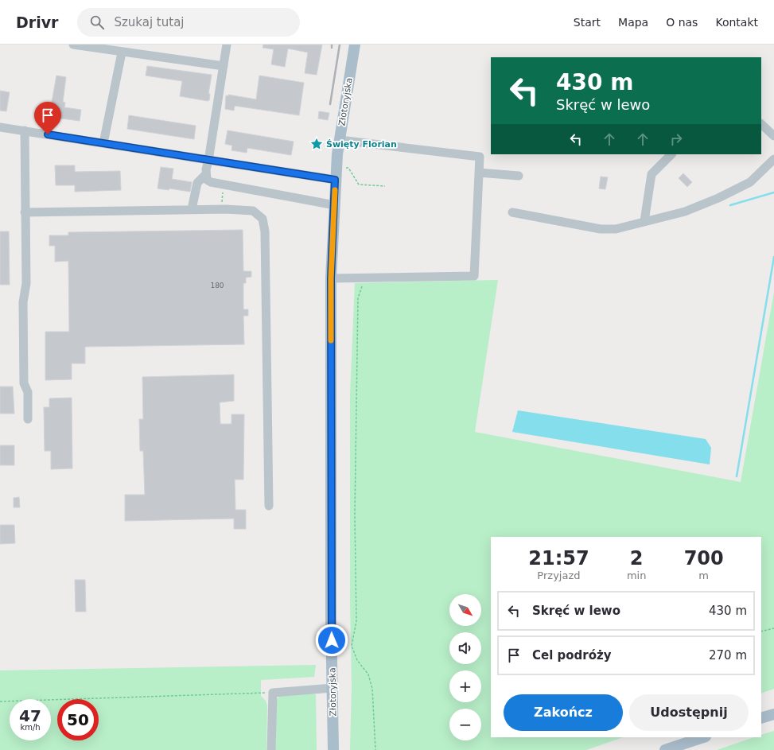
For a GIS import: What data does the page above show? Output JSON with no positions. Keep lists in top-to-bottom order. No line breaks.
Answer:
{"streets":{"main road":["Złotoryjska"]},"places":{"place":["Święty Florian"]},"house_numbers":["180"],"north":"bottom right","page":{"header":"Drivr","search":"Szukaj tutaj","nav":["Start","Mapa","O nas","Kontakt"],"turn":["430 m","Skręć w lewo"],"eta":["21:57","Przyjazd","2","min","700","m"],"list":[{"name":"Skręć w lewo","value":"430 m"},{"name":"Cel podróży","value":"270 m"}],"map_buttons":["+","−"],"buttons":["Zakończ","Udostępnij"],"speed":"47 km/h","limit":"50"}}
